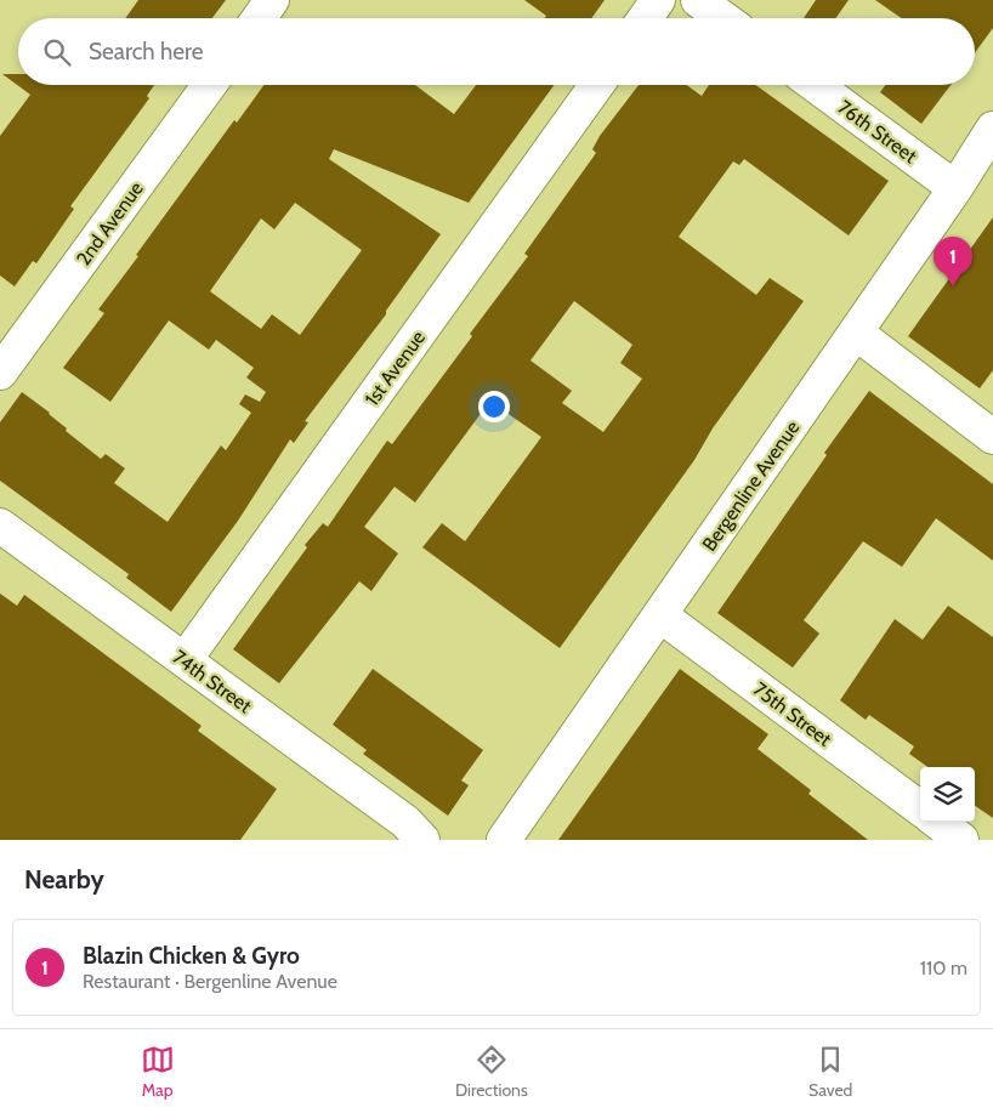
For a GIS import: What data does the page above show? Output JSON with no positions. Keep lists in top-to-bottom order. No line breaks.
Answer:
{"streets":{"street":["76th Street","2nd Avenue","1st Avenue","Bergenline Avenue","74th Street","75th Street"]},"crossings":[["76th Street","Bergenline Avenue"],["1st Avenue","74th Street"],["Bergenline Avenue","75th Street"]],"page":{"search":"Search here","pins":"1","heading":"Nearby","list":[{"mark":"1","name":"Blazin Chicken & Gyro","note":"Restaurant · Bergenline Avenue","value":"110 m"}],"nav":["Map","Directions","Saved"]}}
